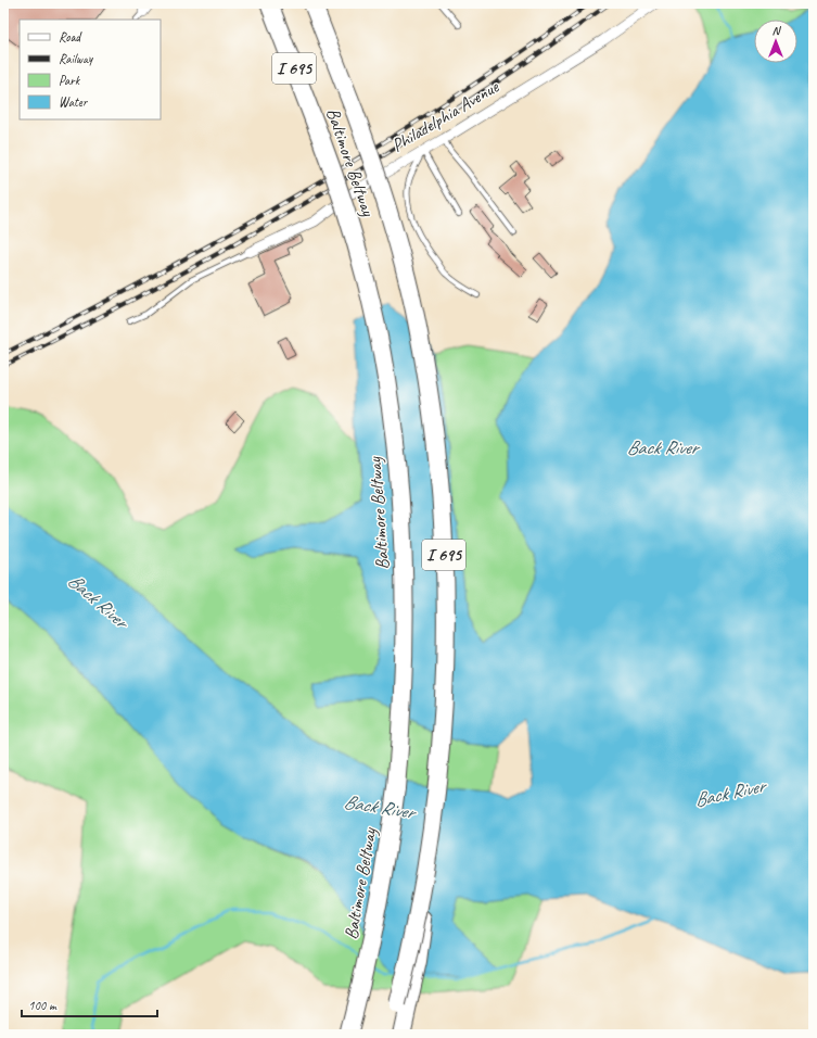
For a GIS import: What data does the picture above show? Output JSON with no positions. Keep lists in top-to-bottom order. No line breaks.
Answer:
{"streets":{"highway":["I 695","Baltimore Beltway"],"street":["Philadelphia Avenue"]},"water":["Back River"],"legend":["Road","Railway","Park","Water"],"scale_bar":"100 m","north":"top"}
